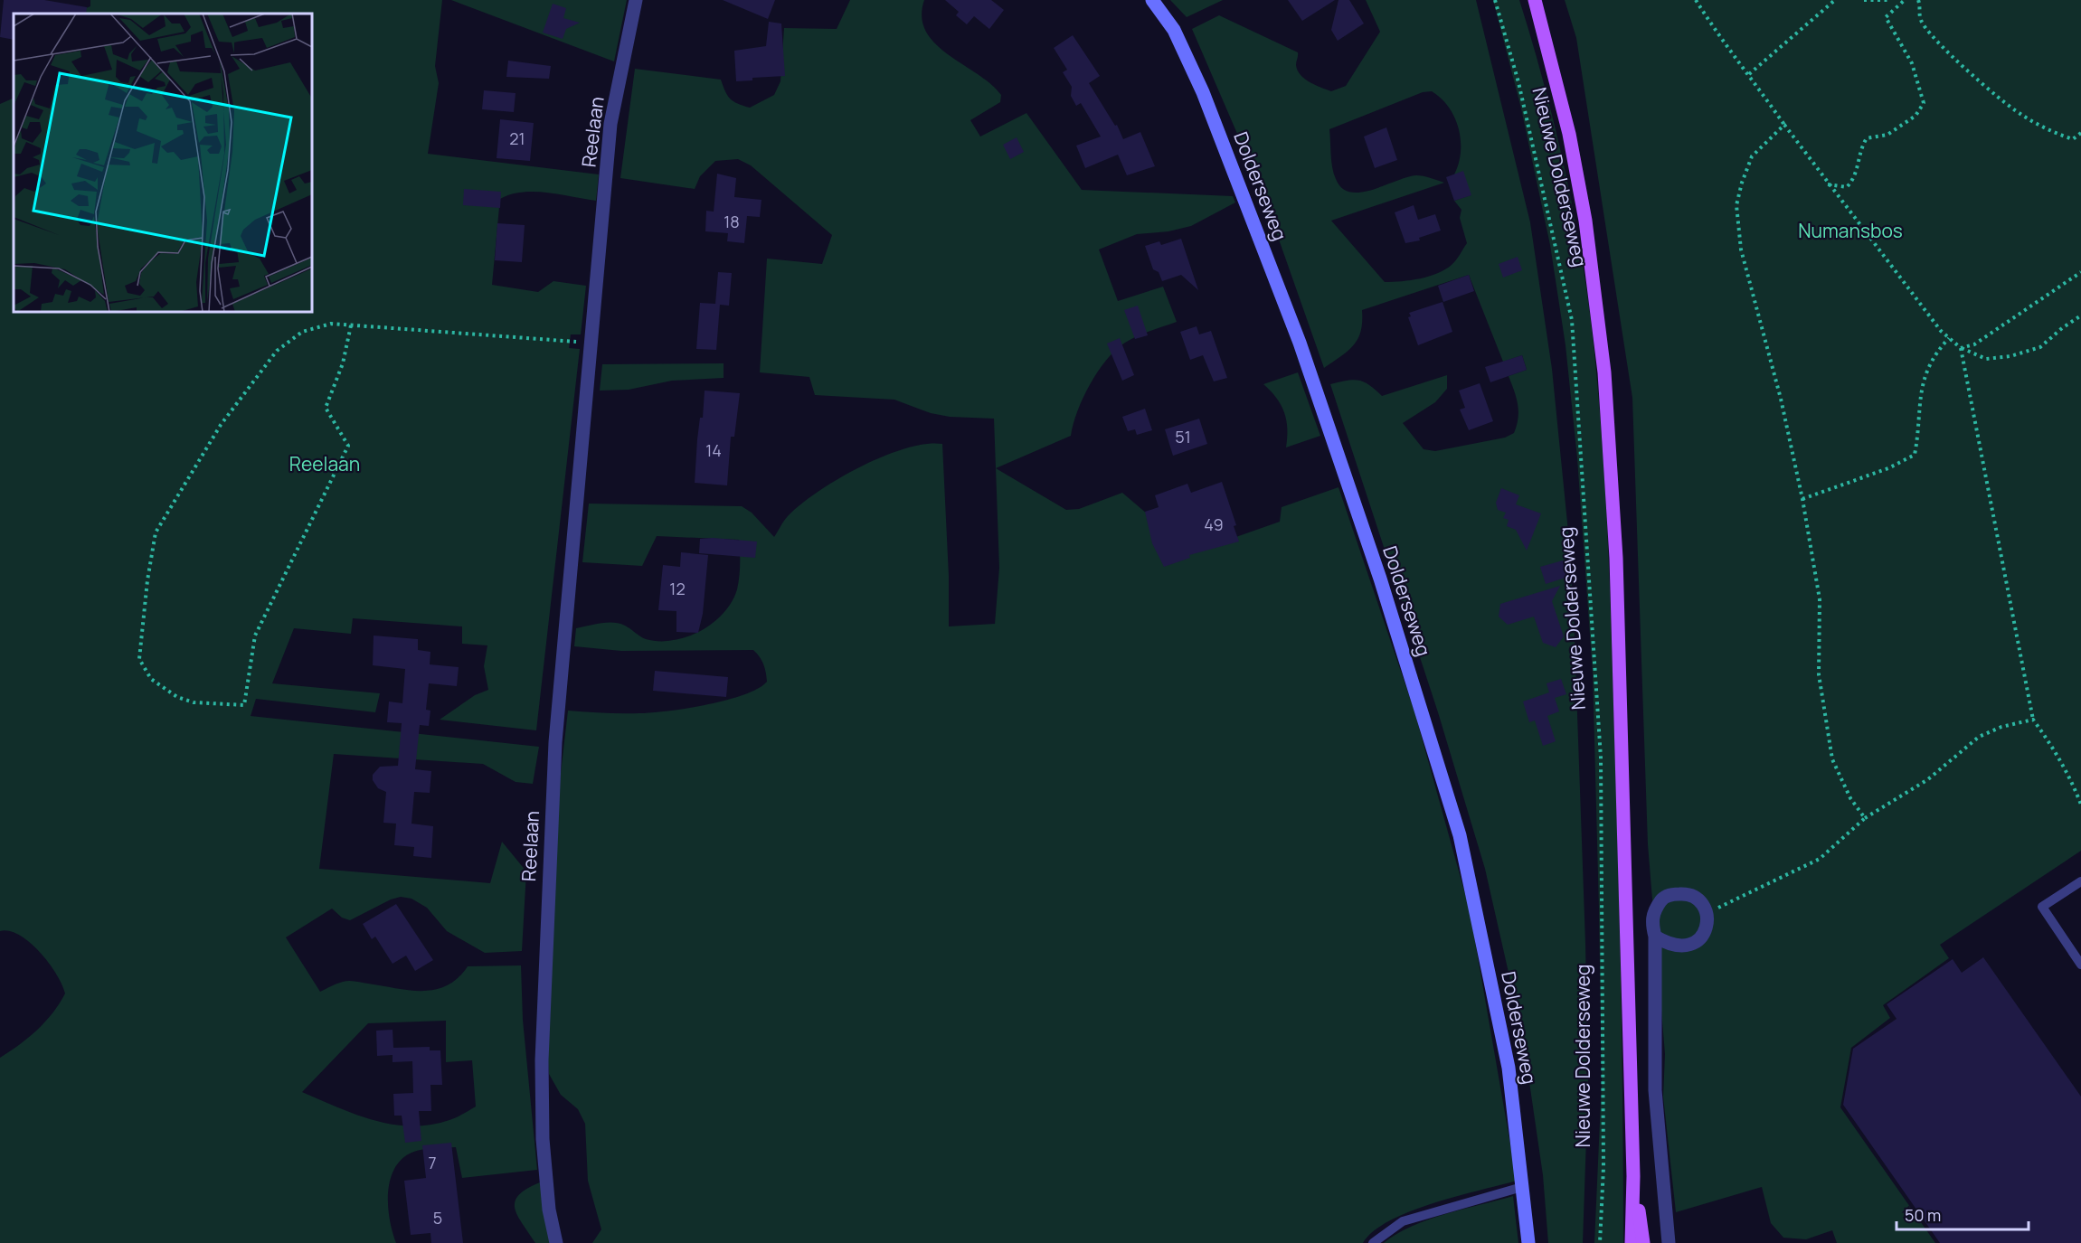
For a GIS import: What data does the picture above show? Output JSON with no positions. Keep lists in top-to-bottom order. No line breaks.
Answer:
{"streets":{"main road":["Nieuwe Dolderseweg","Dolderseweg"],"street":["Reelaan"]},"parks":["Numansbos","Reelaan"],"house_numbers":["21","18","51","14","49","12","7","5"],"scale_bar":"50 m"}
